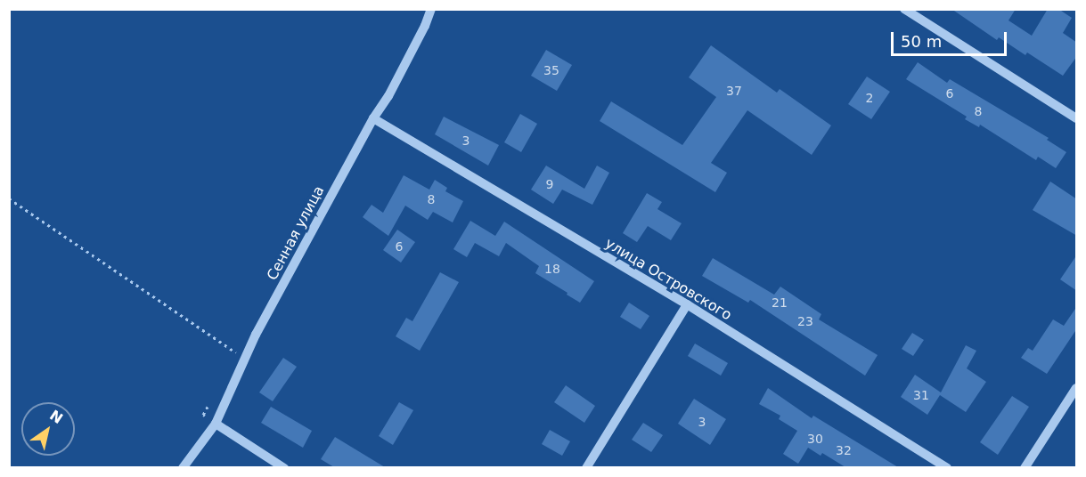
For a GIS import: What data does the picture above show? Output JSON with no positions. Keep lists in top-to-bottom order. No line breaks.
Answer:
{"streets":{"street":["Сенная улица","улица Островского"]},"crossings":[["Сенная улица","улица Островского"]],"house_numbers":["35","37","6","2","8","3","9","8","6","18","21","23","31","3","30","32"],"scale_bar":"50 m","north":"top right"}
